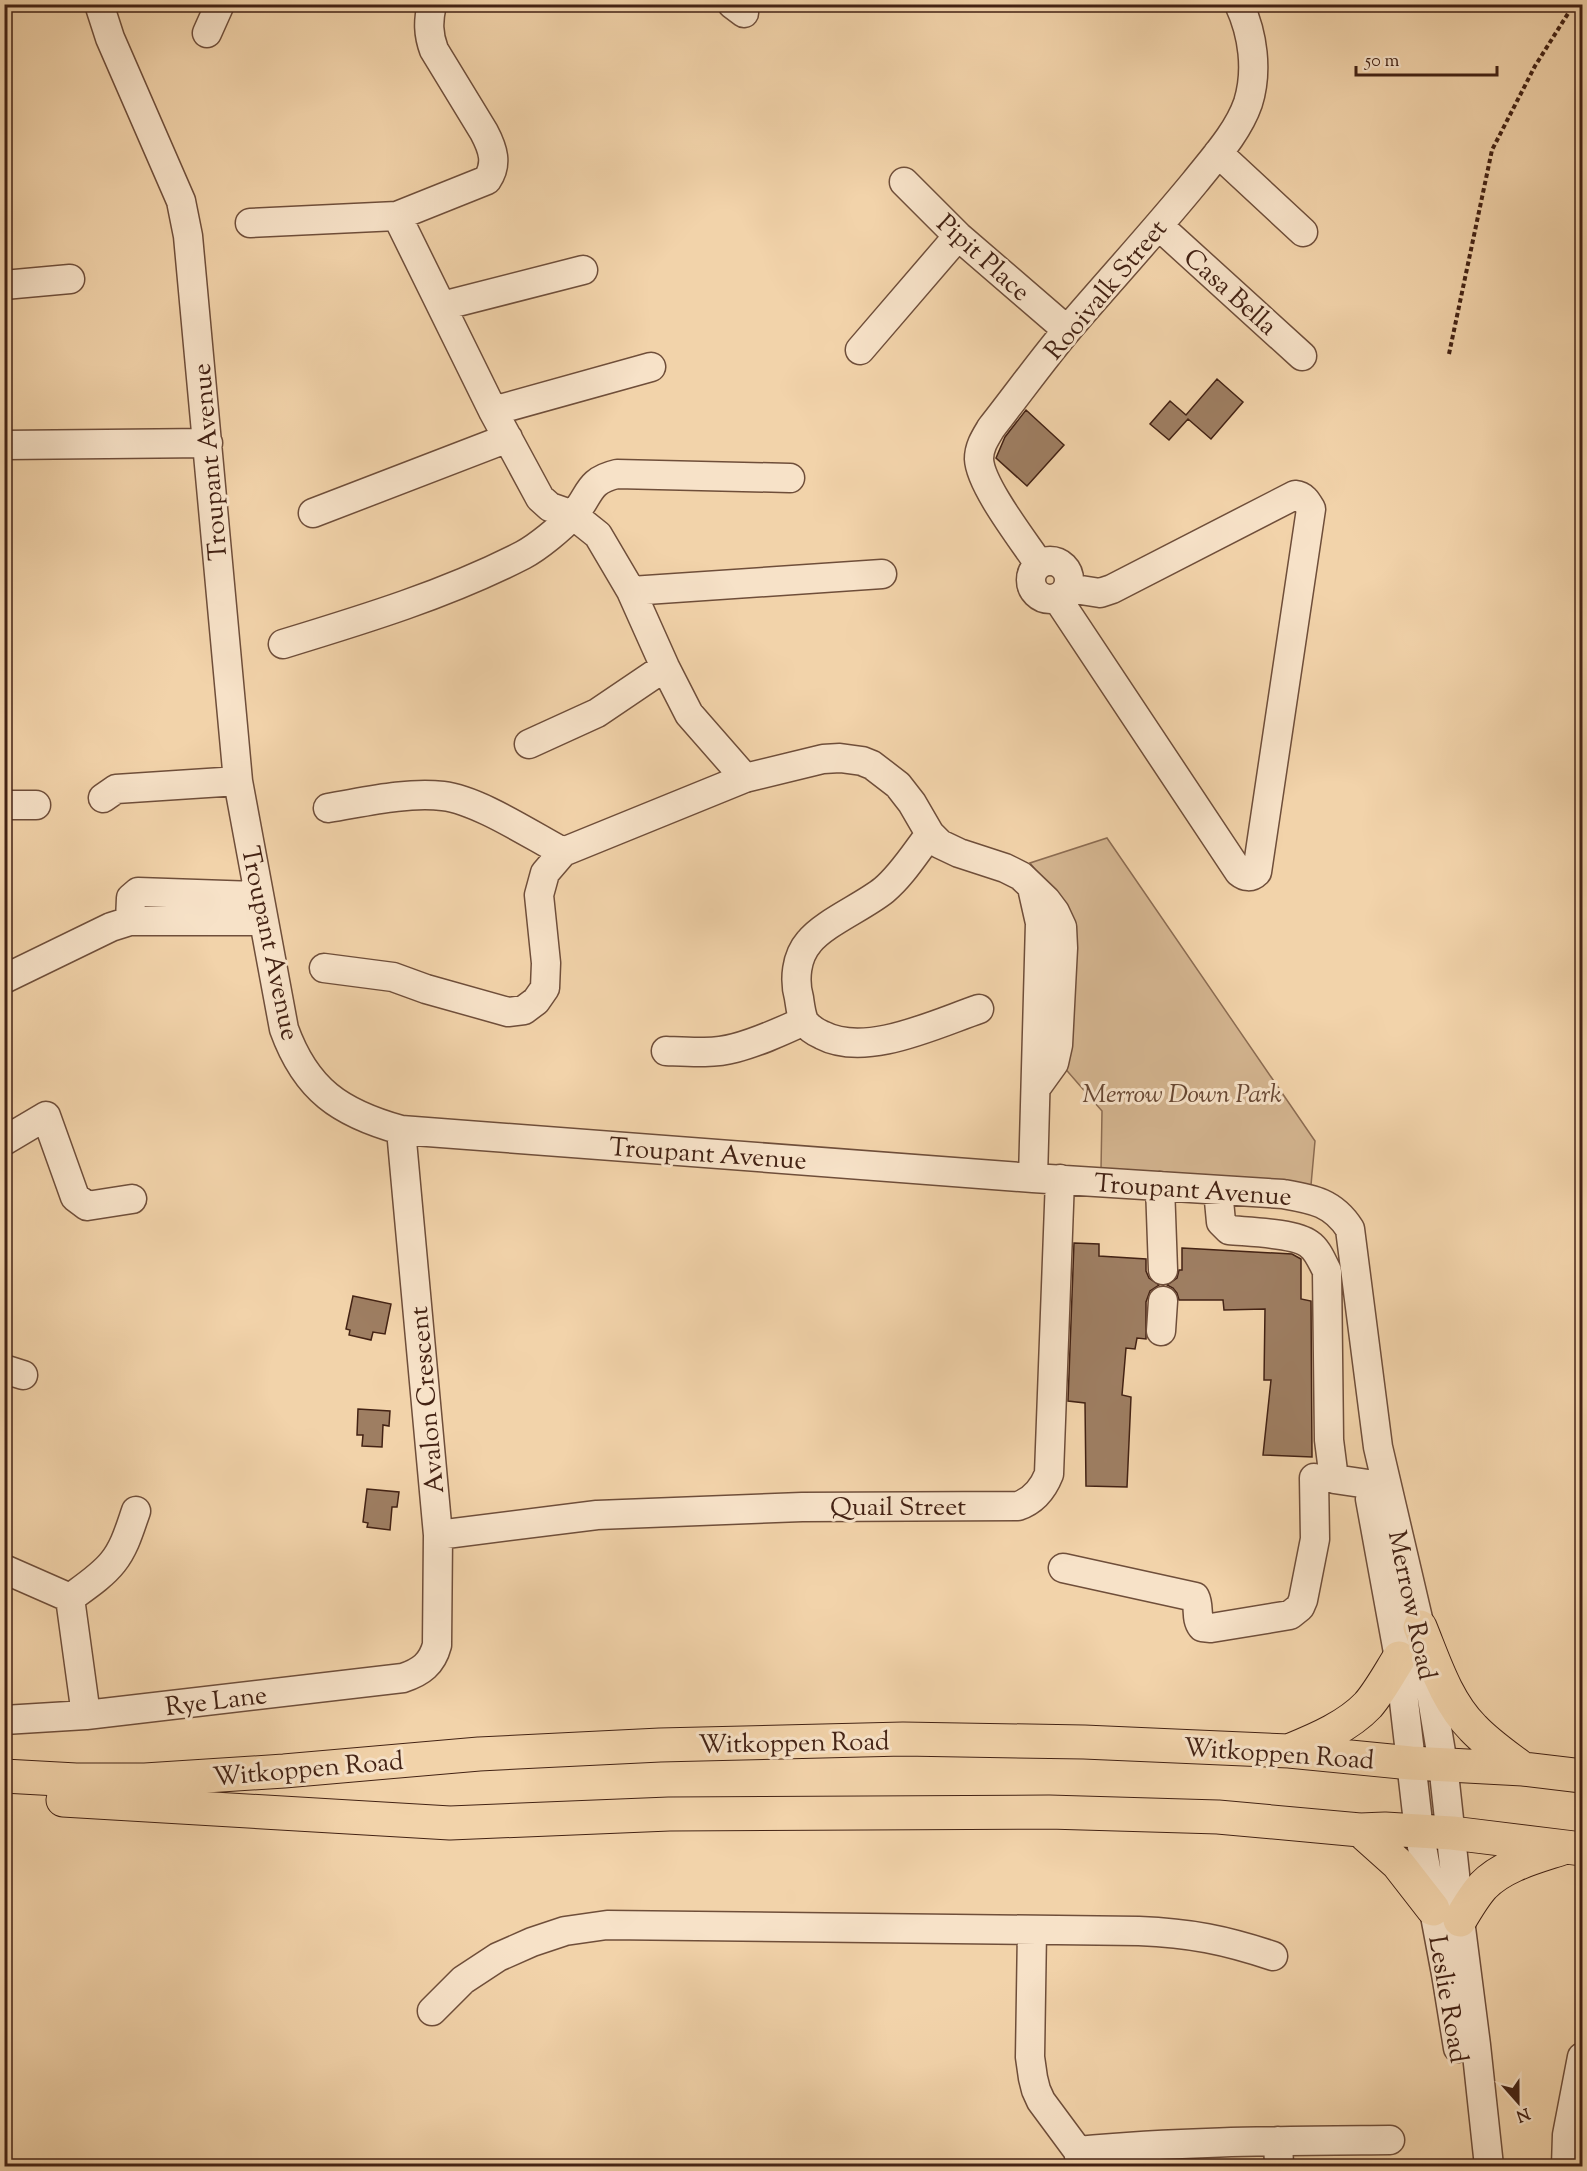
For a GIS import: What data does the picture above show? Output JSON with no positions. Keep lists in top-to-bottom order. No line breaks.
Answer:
{"streets":{"main road":["Witkoppen Road"],"street":["Pipit Place","Rooivalk Street","Casa Bella","Troupant Avenue","Avalon Crescent","Quail Street","Merrow Road","Rye Lane","Leslie Road"]},"crossings":[["Pipit Place","Rooivalk Street"],["Rooivalk Street","Casa Bella"],["Troupant Avenue","Avalon Crescent"],["Troupant Avenue","Quail Street"],["Troupant Avenue","Merrow Road"],["Avalon Crescent","Quail Street"],["Avalon Crescent","Rye Lane"],["Merrow Road","Witkoppen Road"],["Merrow Road","Leslie Road"],["Witkoppen Road","Leslie Road"]],"parks":["Merrow Down Park"],"scale_bar":"50 m","north":"bottom"}
